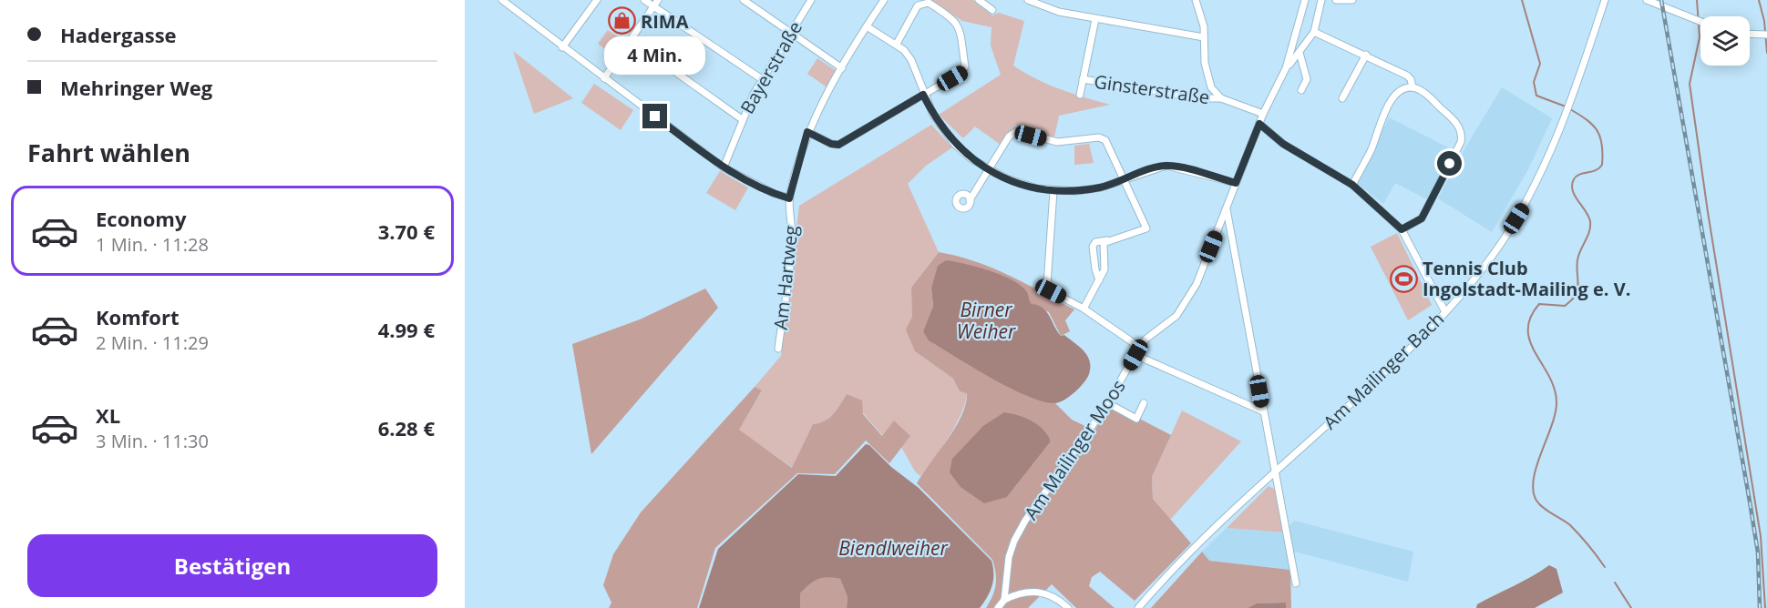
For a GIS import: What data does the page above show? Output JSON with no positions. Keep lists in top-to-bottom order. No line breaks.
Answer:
{"streets":{"street":["Bayerstraße","Ginsterstraße","Am Hartweg","Am Mailinger Bach","Am Mailinger Moos"]},"crossings":[["Ginsterstraße","Am Mailinger Moos"]],"water":["Birner Weiher","Biendlweiher"],"places":{"shop":["RIMA"],"sports":["Tennis Club Ingolstadt-Mailing e. V."]},"page":{"banner":["Hadergasse","Mehringer Weg"],"bubble":"4 Min.","heading":"Fahrt wählen","list":[{"name":"Economy","note":"1 Min. · 11:28","value":"3.70 €"},{"name":"Komfort","note":"2 Min. · 11:29","value":"4.99 €"},{"name":"XL","note":"3 Min. · 11:30","value":"6.28 €"}],"buttons":"Bestätigen"}}
